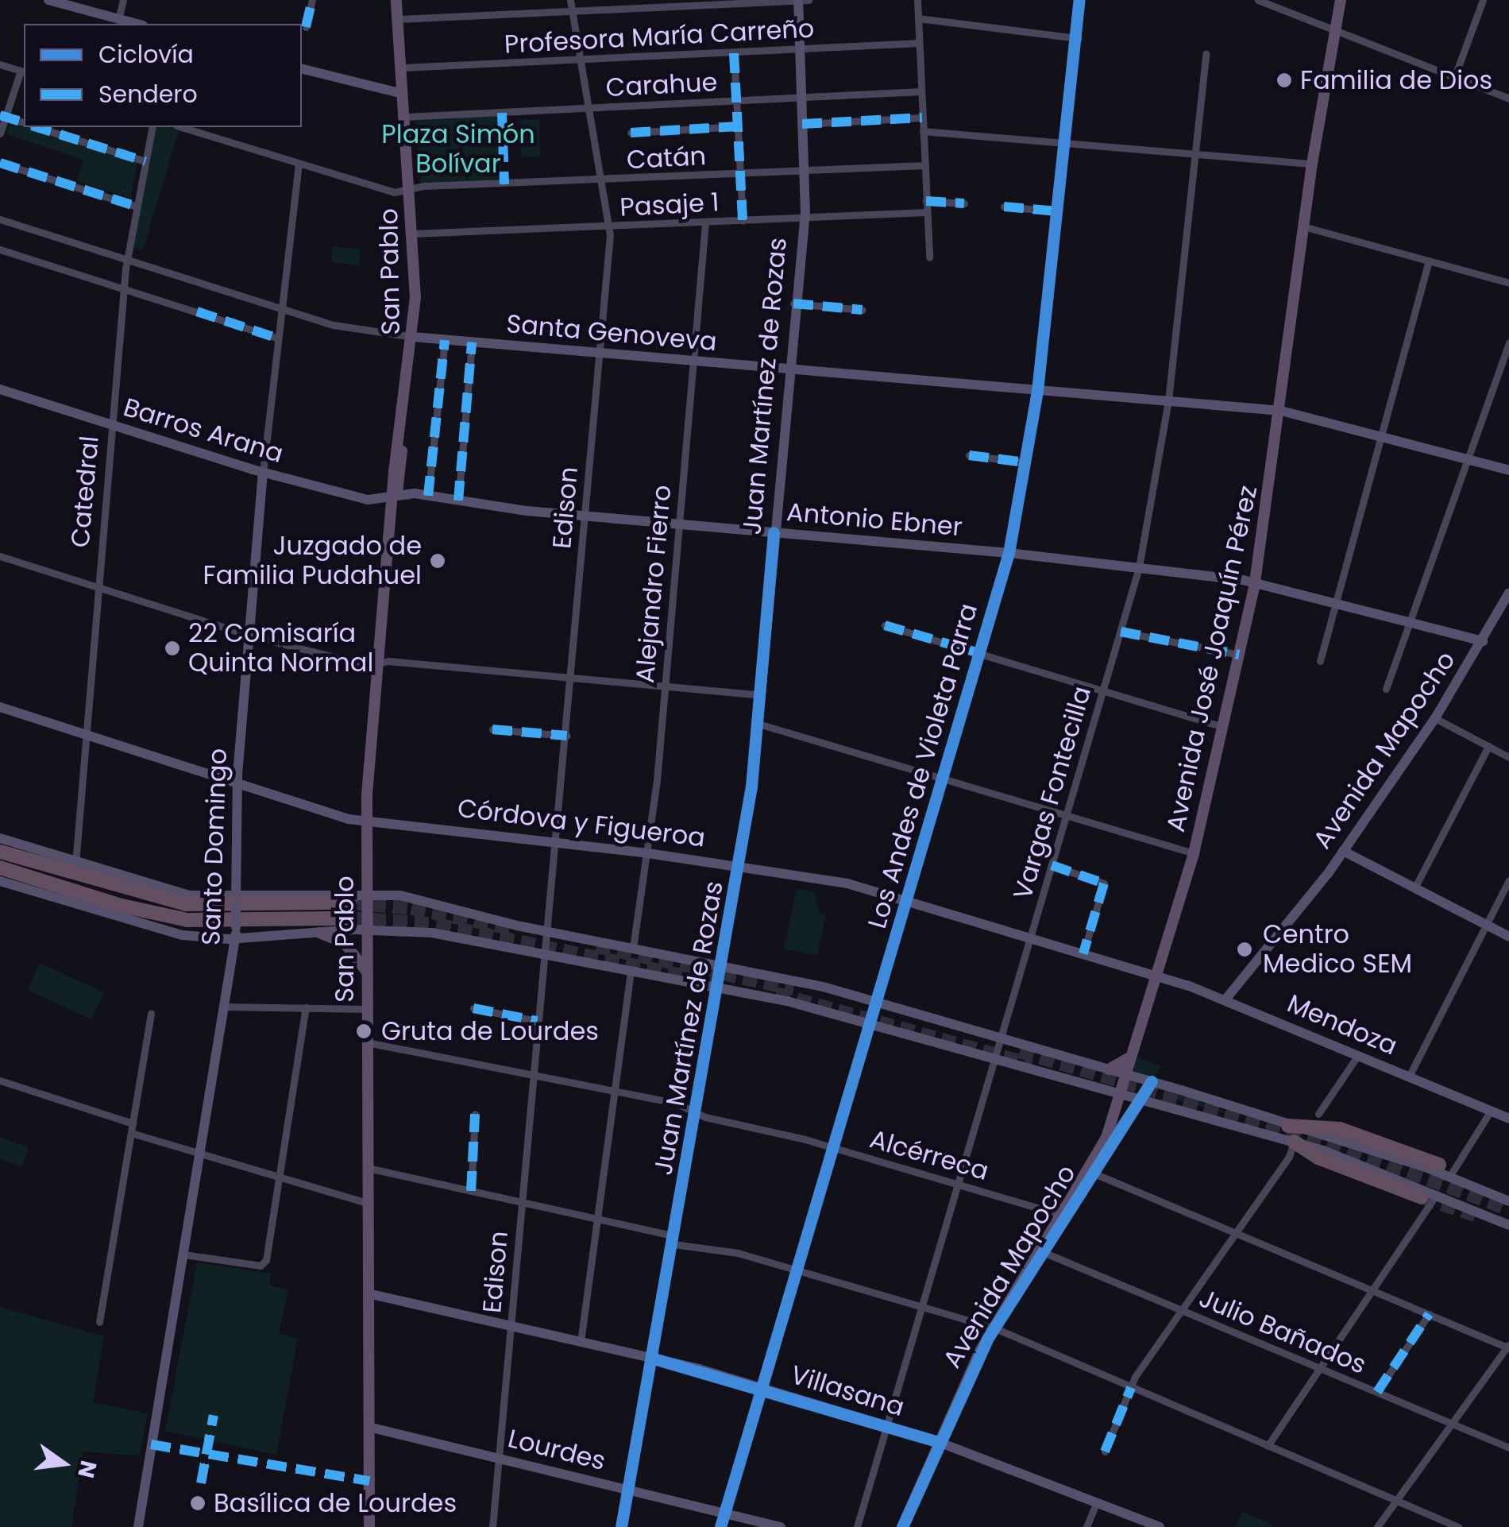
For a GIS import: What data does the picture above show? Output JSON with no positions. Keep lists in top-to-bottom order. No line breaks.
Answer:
{"streets":{"main road":["San Pablo","Avenida José Joaquín Pérez","Avenida Mapocho"],"street":["Profesora María Carreño","Carahue","Catán","Pasaje 1","Santa Genoveva","Juan Martínez de Rozas","Barros Arana","Catedral","Edison","Antonio Ebner","Alejandro Fierro","Los Andes de Violeta Parra","Vargas Fontecilla","Córdova y Figueroa","Santo Domingo","Mendoza","Alcérreca","Julio Bañados","Villasana","Lourdes"]},"crossings":[["Profesora María Carreño","San Pablo"],["Profesora María Carreño","Juan Martínez de Rozas"],["Profesora María Carreño","Edison"],["Carahue","San Pablo"],["Carahue","Juan Martínez de Rozas"],["Carahue","Edison"],["Catán","San Pablo"],["Catán","Juan Martínez de Rozas"],["Catán","Edison"],["Catán","Santo Domingo"],["Pasaje 1","San Pablo"],["Pasaje 1","Juan Martínez de Rozas"],["Pasaje 1","Edison"],["Pasaje 1","Alejandro Fierro"],["San Pablo","Santa Genoveva"],["San Pablo","Barros Arana"],["San Pablo","Antonio Ebner"],["San Pablo","Córdova y Figueroa"],["San Pablo","Alcérreca"],["San Pablo","Villasana"],["San Pablo","Lourdes"],["Santa Genoveva","Juan Martínez de Rozas"],["Santa Genoveva","Edison"],["Santa Genoveva","Alejandro Fierro"],["Santa Genoveva","Avenida José Joaquín Pérez"],["Santa Genoveva","Los Andes de Violeta Parra"],["Santa Genoveva","Vargas Fontecilla"],["Juan Martínez de Rozas","Antonio Ebner"],["Juan Martínez de Rozas","Córdova y Figueroa"],["Juan Martínez de Rozas","Alcérreca"],["Juan Martínez de Rozas","Villasana"],["Juan Martínez de Rozas","Lourdes"],["Barros Arana","Catedral"],["Barros Arana","Antonio Ebner"],["Barros Arana","Santo Domingo"],["Catedral","Córdova y Figueroa"],["Edison","Antonio Ebner"],["Edison","Córdova y Figueroa"],["Edison","Alcérreca"],["Edison","Villasana"],["Edison","Lourdes"],["Antonio Ebner","Alejandro Fierro"],["Antonio Ebner","Avenida José Joaquín Pérez"],["Antonio Ebner","Avenida Mapocho"],["Antonio Ebner","Los Andes de Violeta Parra"],["Antonio Ebner","Vargas Fontecilla"],["Alejandro Fierro","Córdova y Figueroa"],["Avenida José Joaquín Pérez","Avenida Mapocho"],["Avenida José Joaquín Pérez","Córdova y Figueroa"],["Avenida José Joaquín Pérez","Mendoza"],["Avenida Mapocho","Mendoza"],["Avenida Mapocho","Alcérreca"],["Avenida Mapocho","Julio Bañados"],["Avenida Mapocho","Villasana"],["Los Andes de Violeta Parra","Córdova y Figueroa"],["Los Andes de Violeta Parra","Alcérreca"],["Los Andes de Violeta Parra","Villasana"],["Los Andes de Violeta Parra","Lourdes"],["Vargas Fontecilla","Córdova y Figueroa"],["Vargas Fontecilla","Alcérreca"],["Vargas Fontecilla","Villasana"],["Córdova y Figueroa","Santo Domingo"],["Córdova y Figueroa","Mendoza"]],"parks":["Plaza Simón Bolívar"],"places":["Familia de Dios","Juzgado de Familia Pudahuel","22 Comisaría Quinta Normal","Centro Medico SEM","Gruta de Lourdes","Basílica de Lourdes"],"legend":["Ciclovía","Sendero"],"north":"right"}
